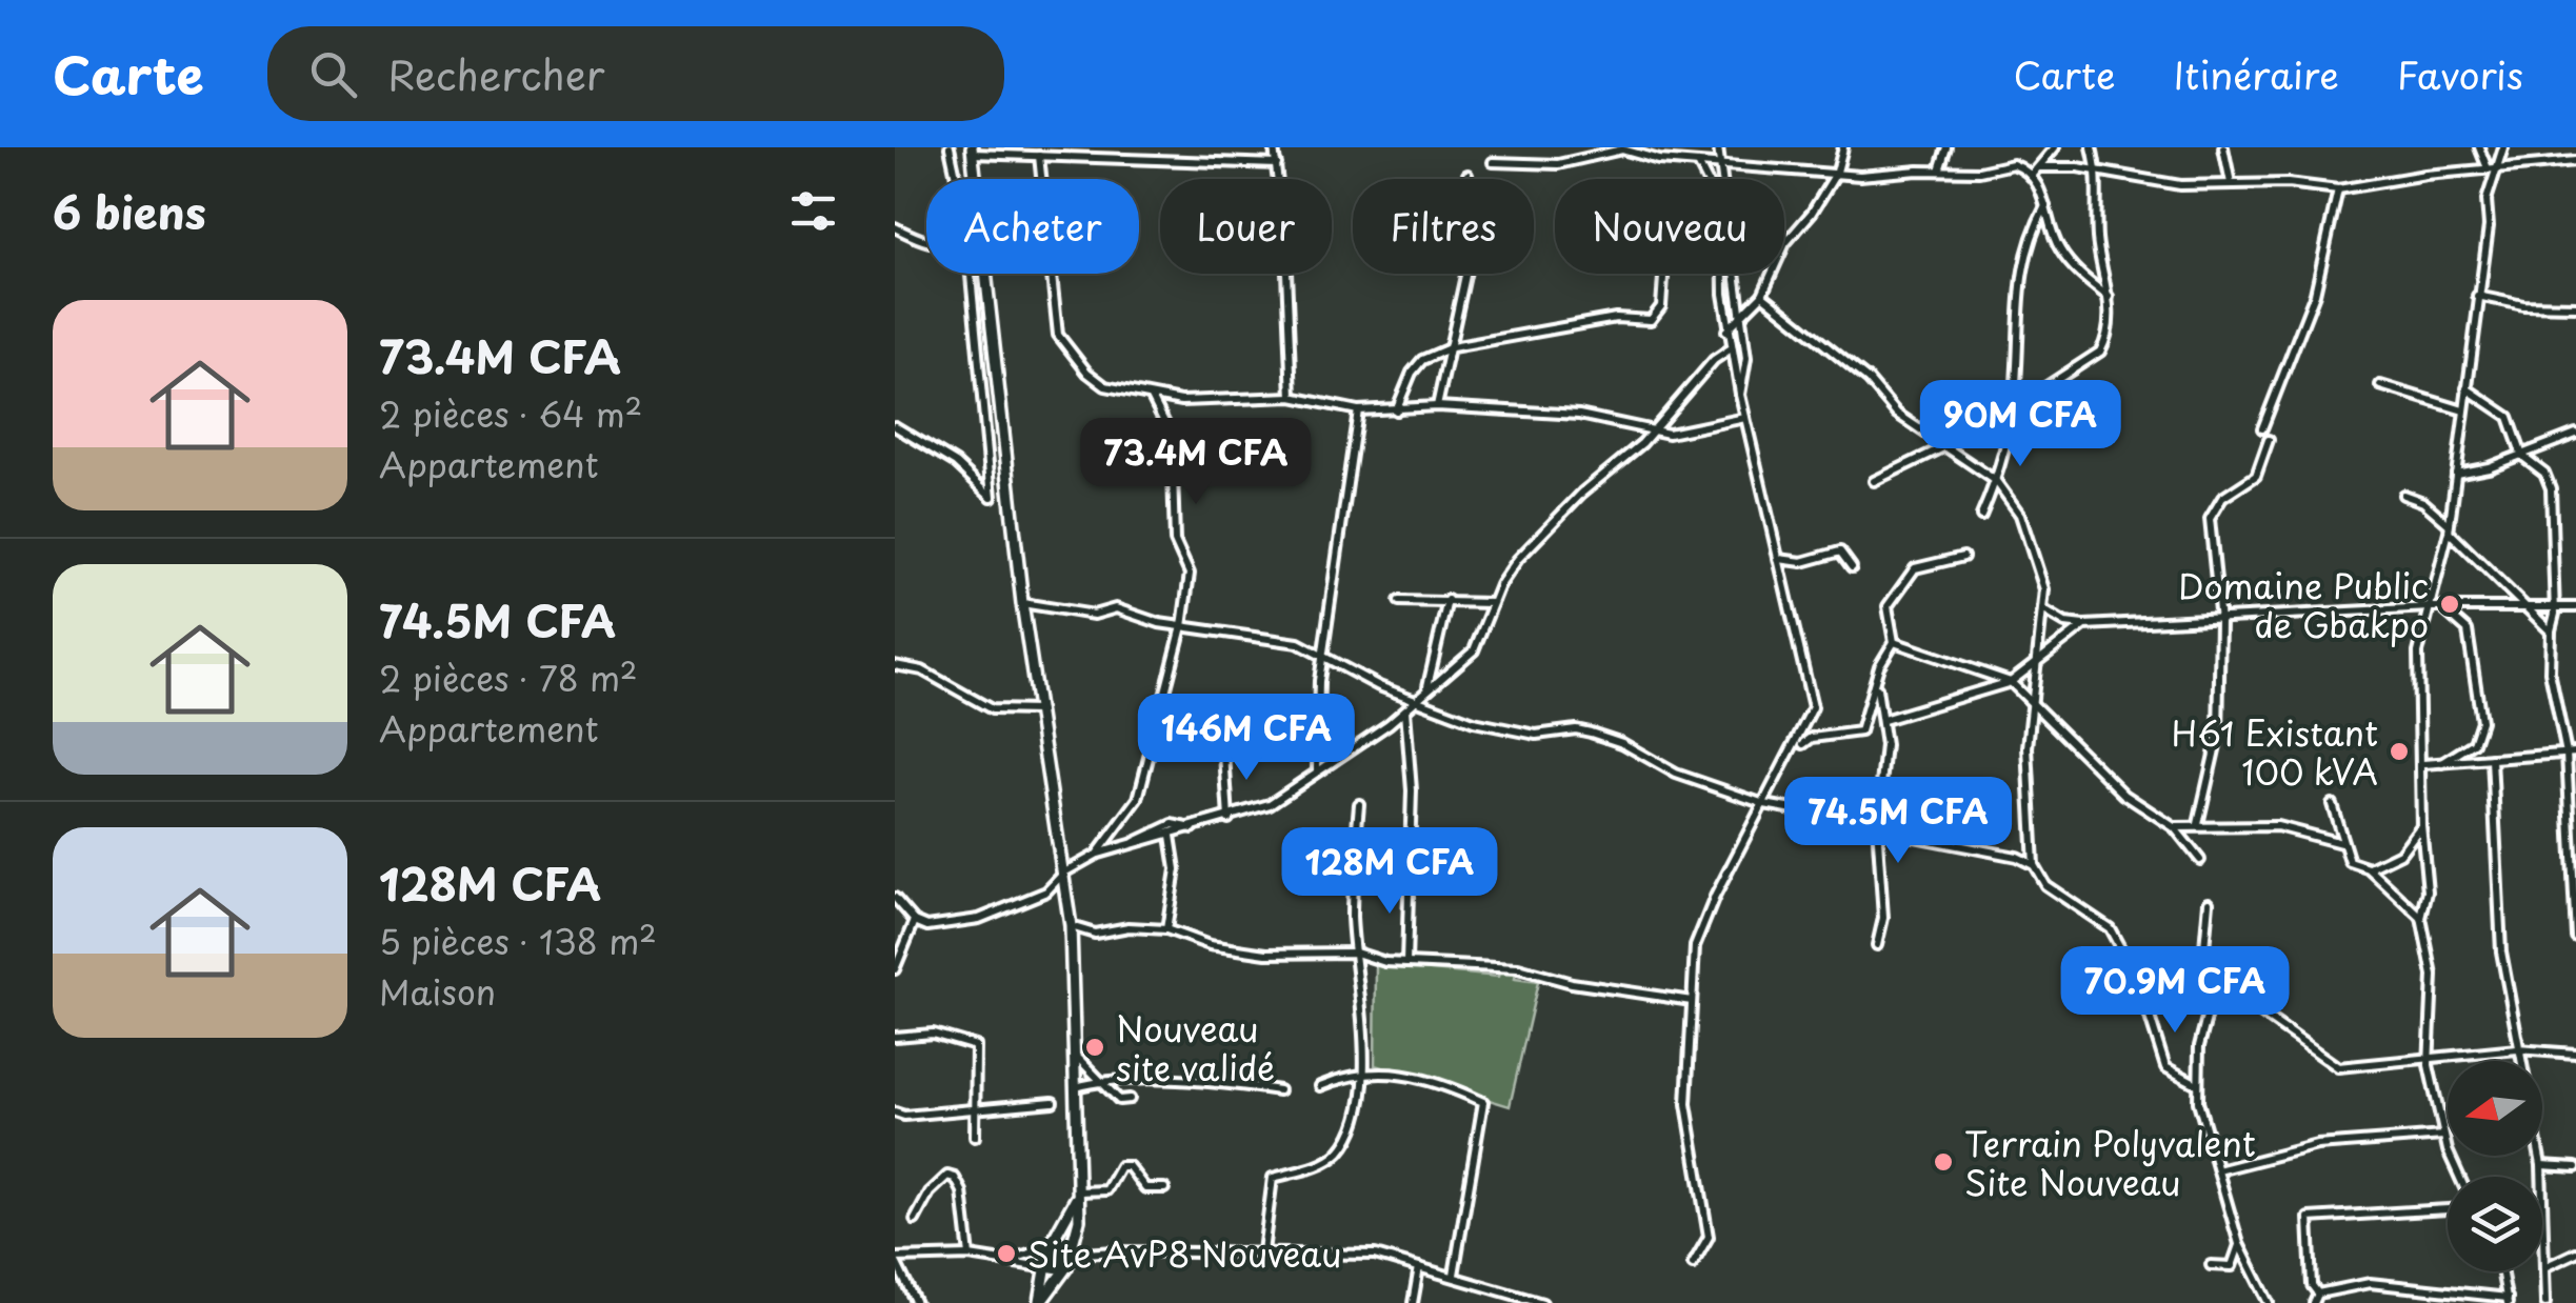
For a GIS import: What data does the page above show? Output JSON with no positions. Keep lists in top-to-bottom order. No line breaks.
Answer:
{"places":["Domaine Public de Gbakpo","H61 Existant 100 kVA","Nouveau site validé","Terrain Polyvalent Site Nouveau","Site AvP8 Nouveau"],"north":"left","page":{"header":"Carte","search":"Rechercher","nav":["Carte","Itinéraire","Favoris"],"heading":"6 biens","chip":["Acheter","Louer","Filtres","Nouveau"],"list":[{"name":"73.4M CFA","note":"2 pièces · 64 m² · Appartement"},{"name":"74.5M CFA","note":"2 pièces · 78 m² · Appartement"},{"name":"128M CFA","note":"5 pièces · 138 m² · Maison"}],"price":["90M CFA","73.4M CFA","146M CFA","74.5M CFA","128M CFA","70.9M CFA"]}}
